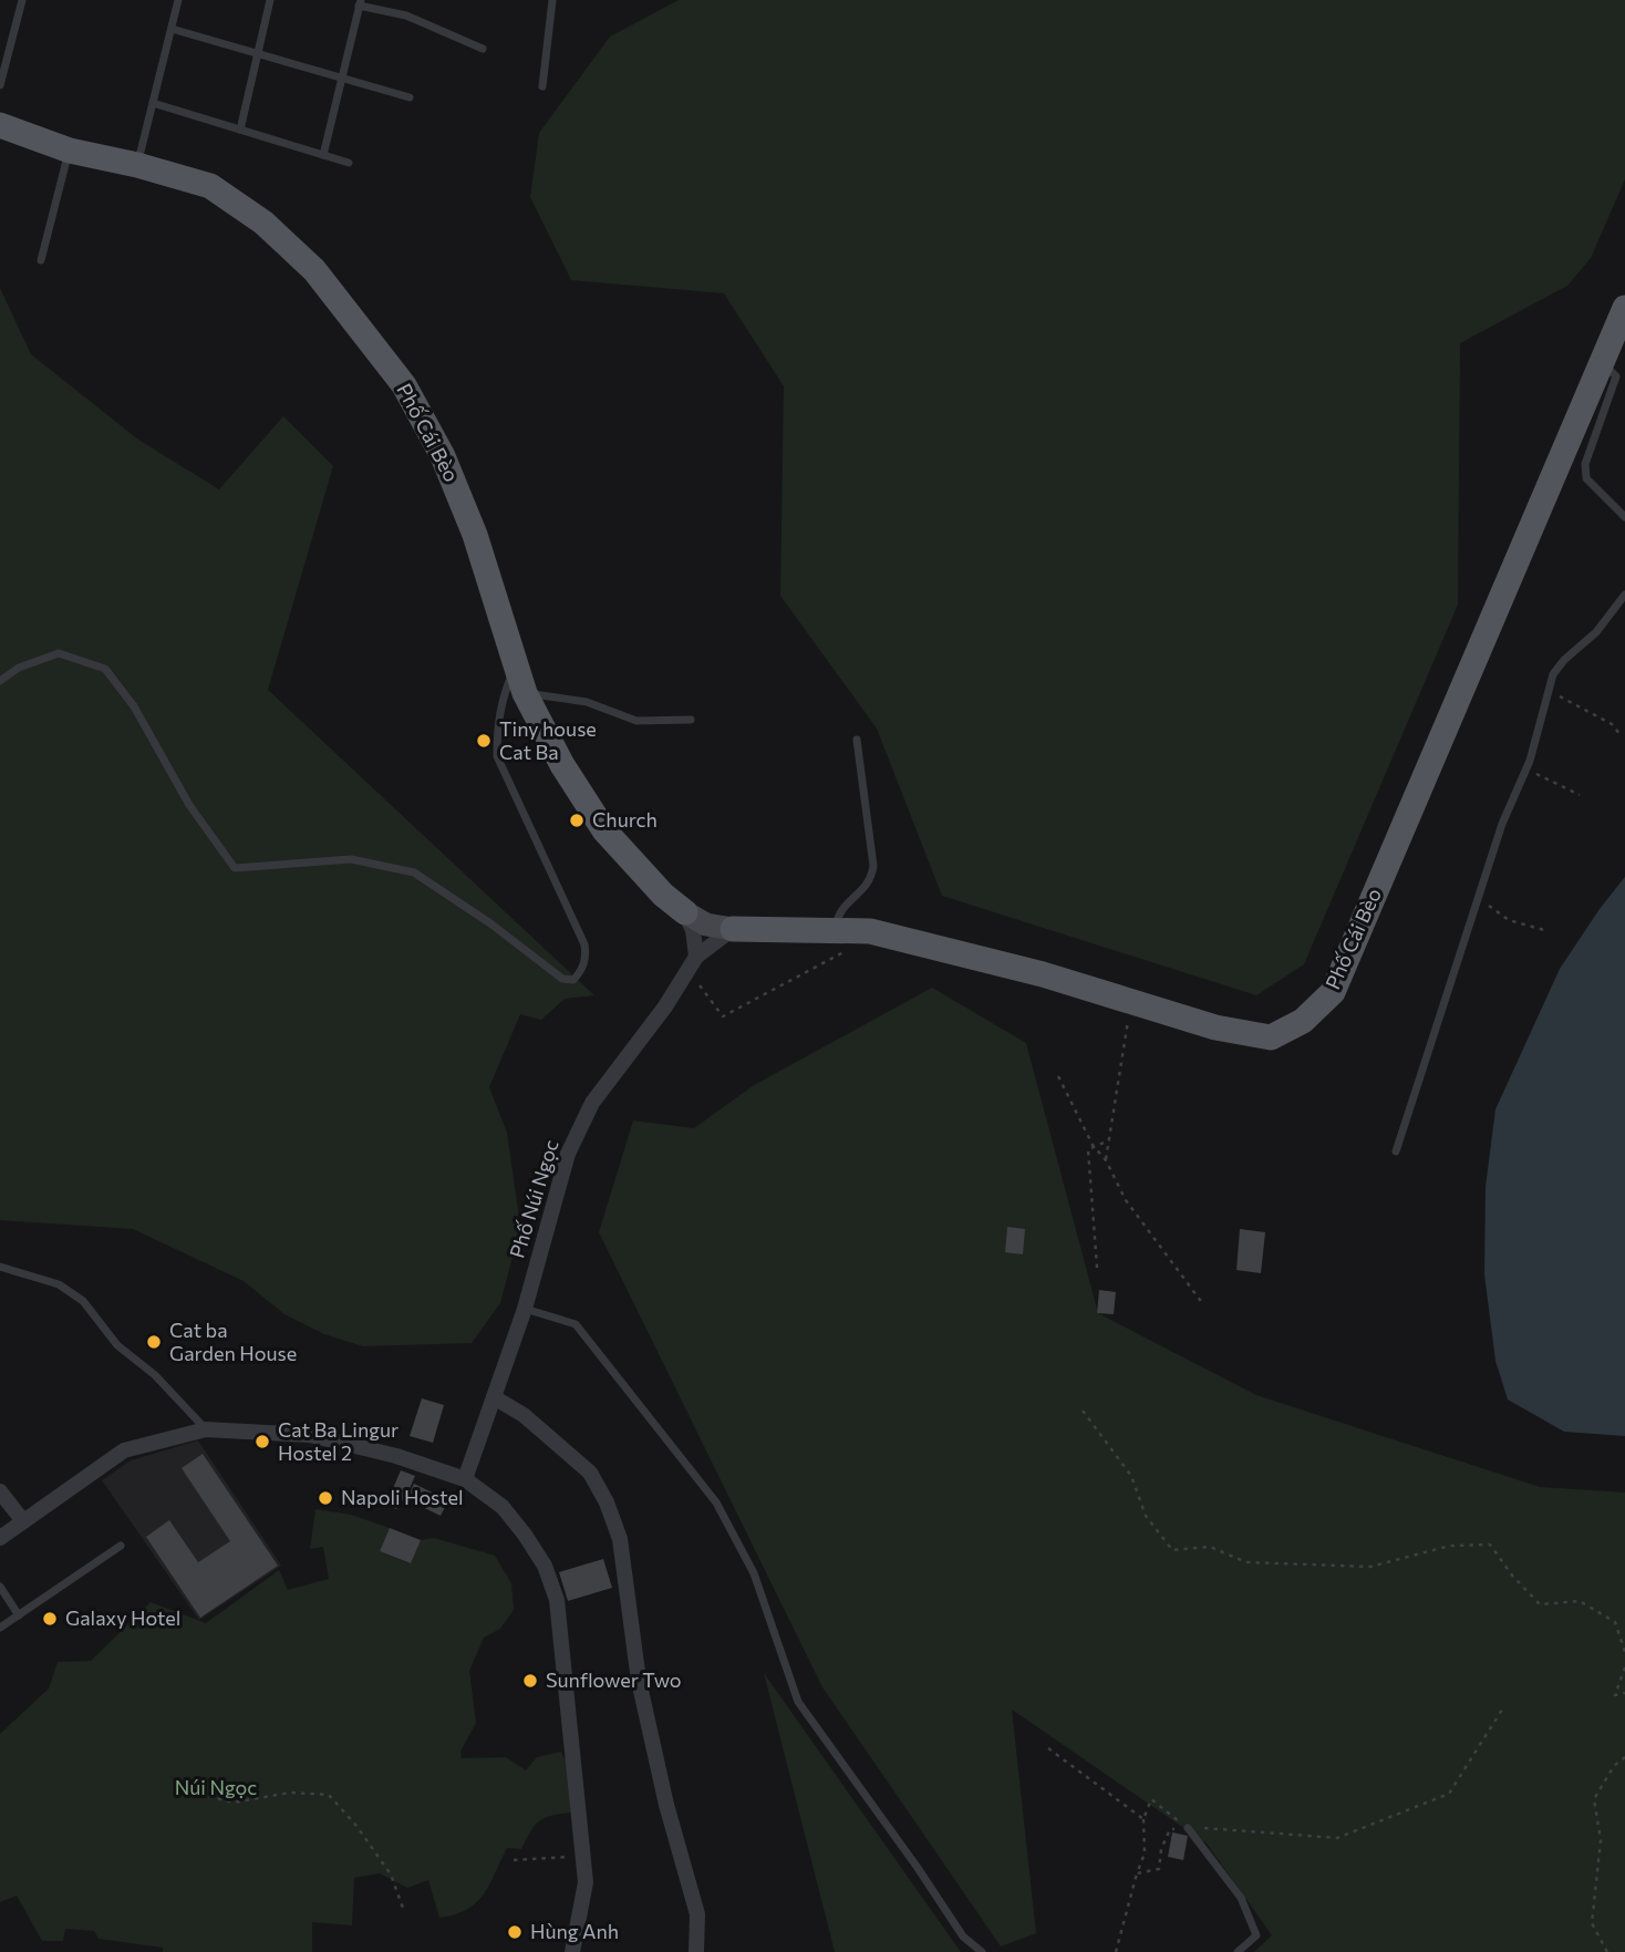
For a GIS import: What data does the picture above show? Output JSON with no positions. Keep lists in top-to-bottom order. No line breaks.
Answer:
{"streets":{"main road":["Phố Cái Bèo"],"street":["Phố Núi Ngọc"]},"parks":["Núi Ngọc"],"places":["Tiny house Cat Ba","Church","Cat ba Garden House","Cat Ba Lingur Hostel 2","Napoli Hostel","Galaxy Hotel","Sunflower Two","Hùng Anh"]}
